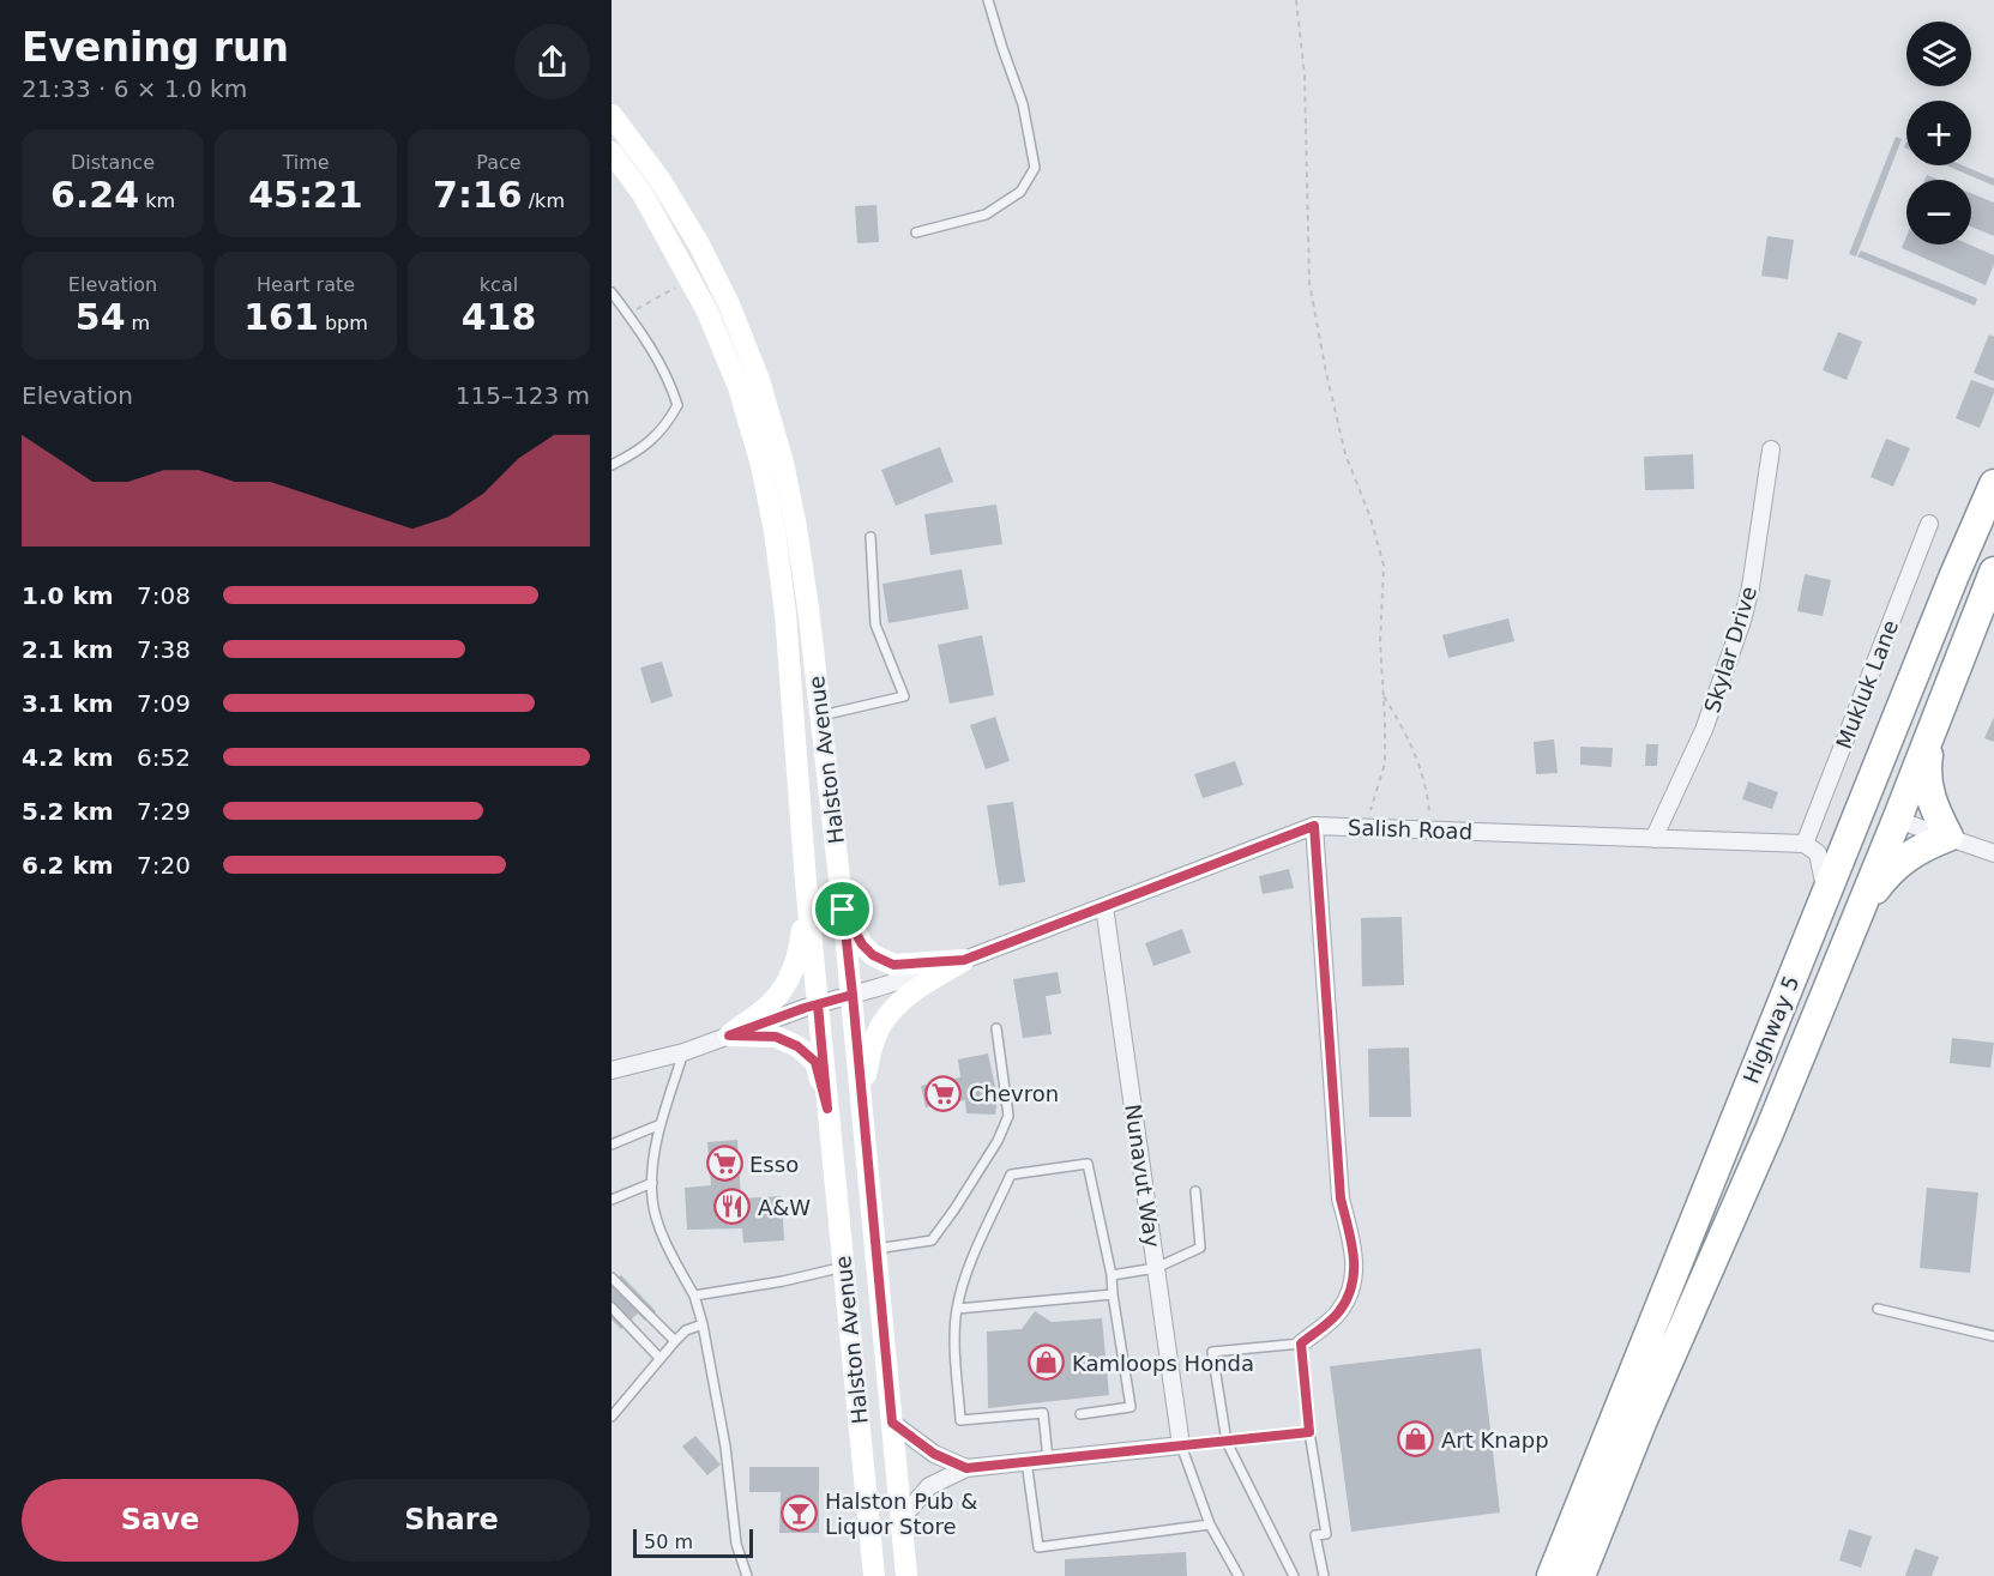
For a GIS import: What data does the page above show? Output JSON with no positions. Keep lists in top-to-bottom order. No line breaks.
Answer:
{"streets":{"highway":["Highway 5"],"main road":["Halston Avenue"],"street":["Skylar Drive","Mukluk Lane","Salish Road","Nunavut Way"]},"crossings":[["Skylar Drive","Salish Road"],["Mukluk Lane","Salish Road"],["Halston Avenue","Salish Road"],["Salish Road","Nunavut Way"]],"places":{"supermarket":["Chevron","Esso"],"restaurant":["A&W"],"shop":["Kamloops Honda","Art Knapp"],"bar":["Halston Pub & Liquor Store"]},"scale_bar":"50 m","page":{"heading":["Evening run","21:33 · 6 × 1.0 km"],"map_buttons":["+","−"],"stats":[["Distance","6.24 km"],["Time","45:21"],["Pace","7:16 /km"],["Elevation","54 m"],["Heart rate","161 bpm"],["kcal","418"]],"chart":["Elevation","115–123 m"],"list":[{"name":"1.0 km","note":"7:08"},{"name":"2.1 km","note":"7:38"},{"name":"3.1 km","note":"7:09"},{"name":"4.2 km","note":"6:52"},{"name":"5.2 km","note":"7:29"},{"name":"6.2 km","note":"7:20"}],"buttons":["Save","Share"],"scale":"50 m"}}
